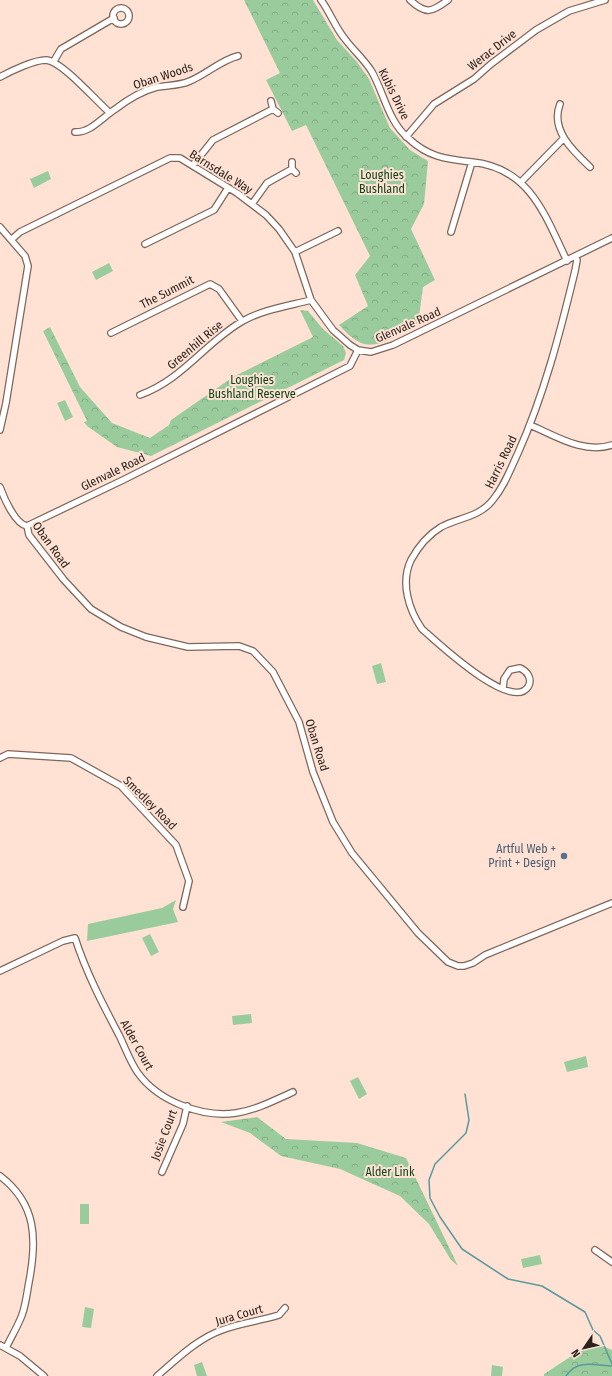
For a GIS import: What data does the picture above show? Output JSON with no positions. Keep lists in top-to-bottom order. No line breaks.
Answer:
{"streets":{"street":["Werac Drive","Oban Woods","Kubis Drive","Barnsdale Way","The Summit","Glenvale Road","Greenhill Rise","Harris Road","Oban Road","Smedley Road","Alder Court","Josie Court","Jura Court"]},"crossings":[["Werac Drive","Kubis Drive"],["Kubis Drive","Glenvale Road"],["Barnsdale Way","Glenvale Road"],["Barnsdale Way","Greenhill Rise"],["The Summit","Greenhill Rise"],["Glenvale Road","Harris Road"],["Glenvale Road","Oban Road"],["Alder Court","Josie Court"]],"parks":["Loughies Bushland","Loughies Bushland Reserve","Alder Link"],"places":["Artful Web + Print + Design"],"north":"bottom left"}
